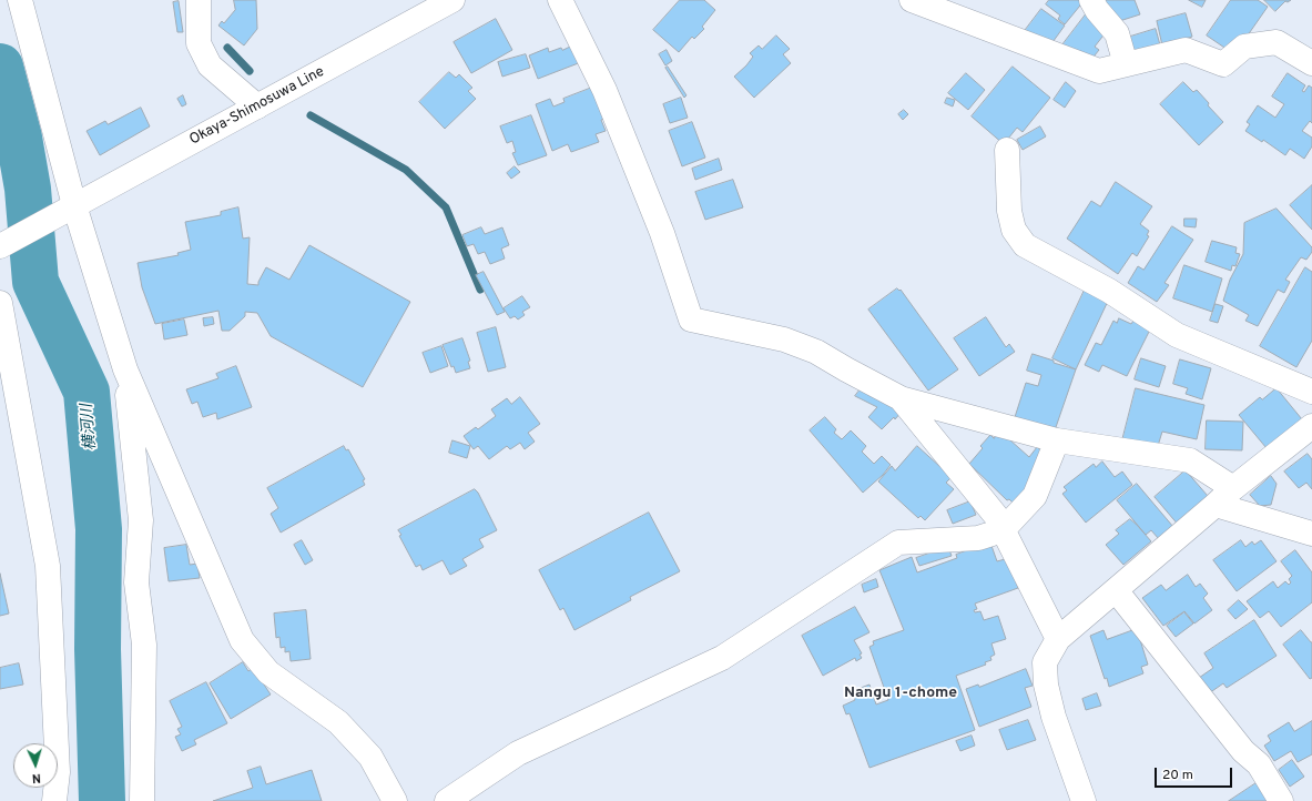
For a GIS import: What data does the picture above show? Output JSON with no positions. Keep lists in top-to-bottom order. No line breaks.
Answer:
{"streets":{"street":["Okaya-Shimosuwa Line"]},"districts":["Nangu 1-chome"],"water":["横河川"],"scale_bar":"20 m","north":"bottom"}
